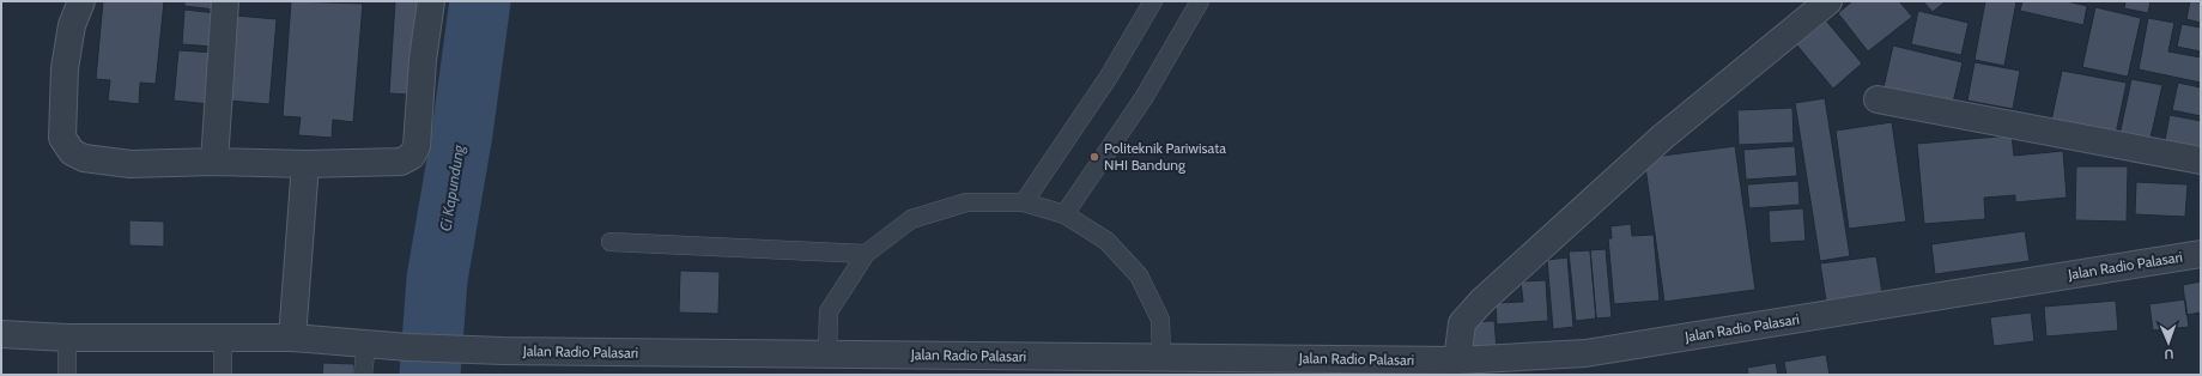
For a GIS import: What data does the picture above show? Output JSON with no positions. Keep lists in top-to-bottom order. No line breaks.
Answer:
{"streets":{"street":["Jalan Radio Palasari"]},"water":["Ci Kapundung"],"places":["Politeknik Pariwisata NHI Bandung"],"north":"bottom"}
